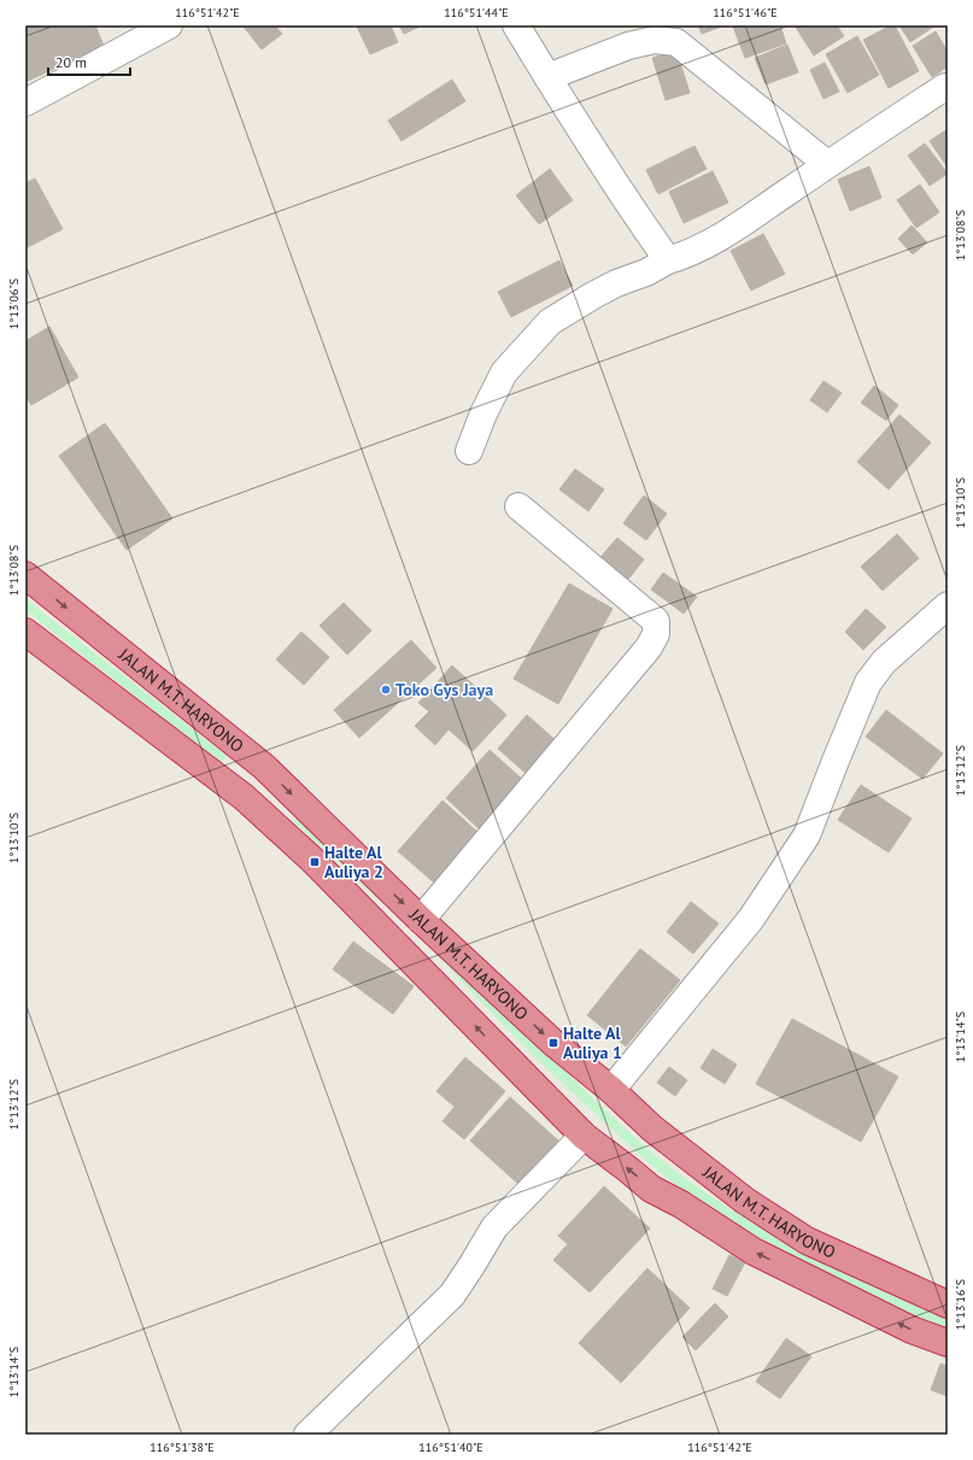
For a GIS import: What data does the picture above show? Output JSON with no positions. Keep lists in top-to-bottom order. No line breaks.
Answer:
{"streets":{"highway":["JALAN M.T. HARYONO"]},"places":{"other":["Toko Gys Jaya"],"transit":["Halte Al Auliya 2","Halte Al Auliya 1"]},"scale_bar":"20 m","coordinates":["116°51'42\"E","116°51'44\"E","116°51'46\"E","1°13'08\"S","1°13'06\"S","1°13'10\"S","1°13'12\"S","1°13'14\"S","1°13'16\"S","116°51'38\"E","116°51'40\"E"]}
